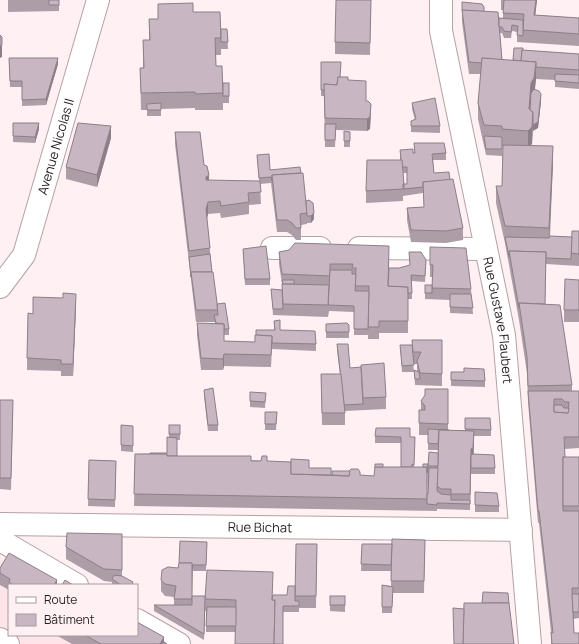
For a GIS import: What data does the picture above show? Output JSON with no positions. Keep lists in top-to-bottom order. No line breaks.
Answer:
{"streets":{"street":["Avenue Nicolas II","Rue Gustave Flaubert","Rue Bichat"]},"crossings":[["Rue Gustave Flaubert","Rue Bichat"]],"legend":["Route","Bâtiment"]}
